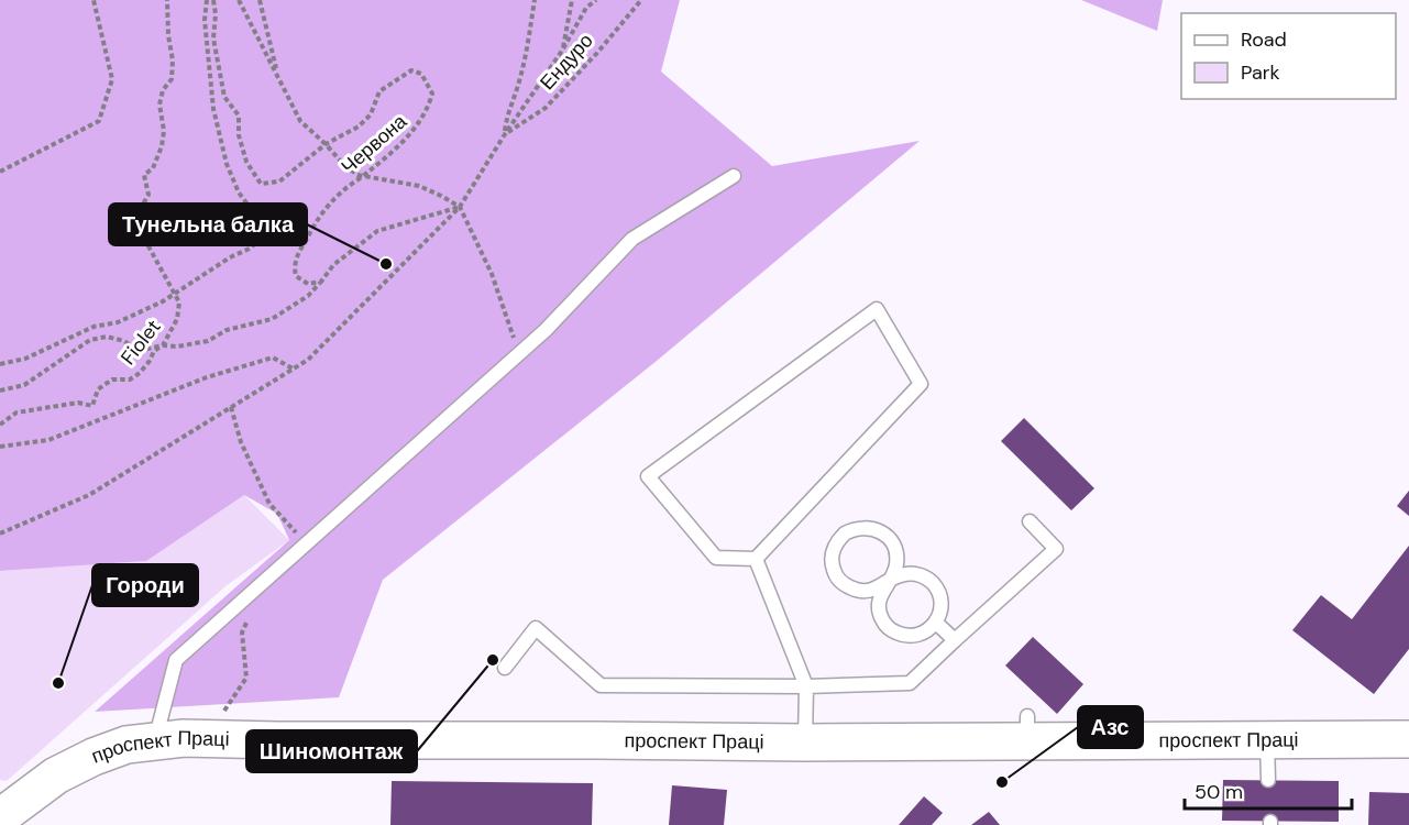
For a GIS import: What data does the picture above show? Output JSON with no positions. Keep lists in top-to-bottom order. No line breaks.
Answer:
{"streets":{"street":["проспект Праці"],"path":["Ендуро","Червона","Fiolet"]},"places":["Тунельна балка","Шиномонтаж","Городи","Азс"],"legend":["Road","Park"],"scale_bar":"50 m"}
